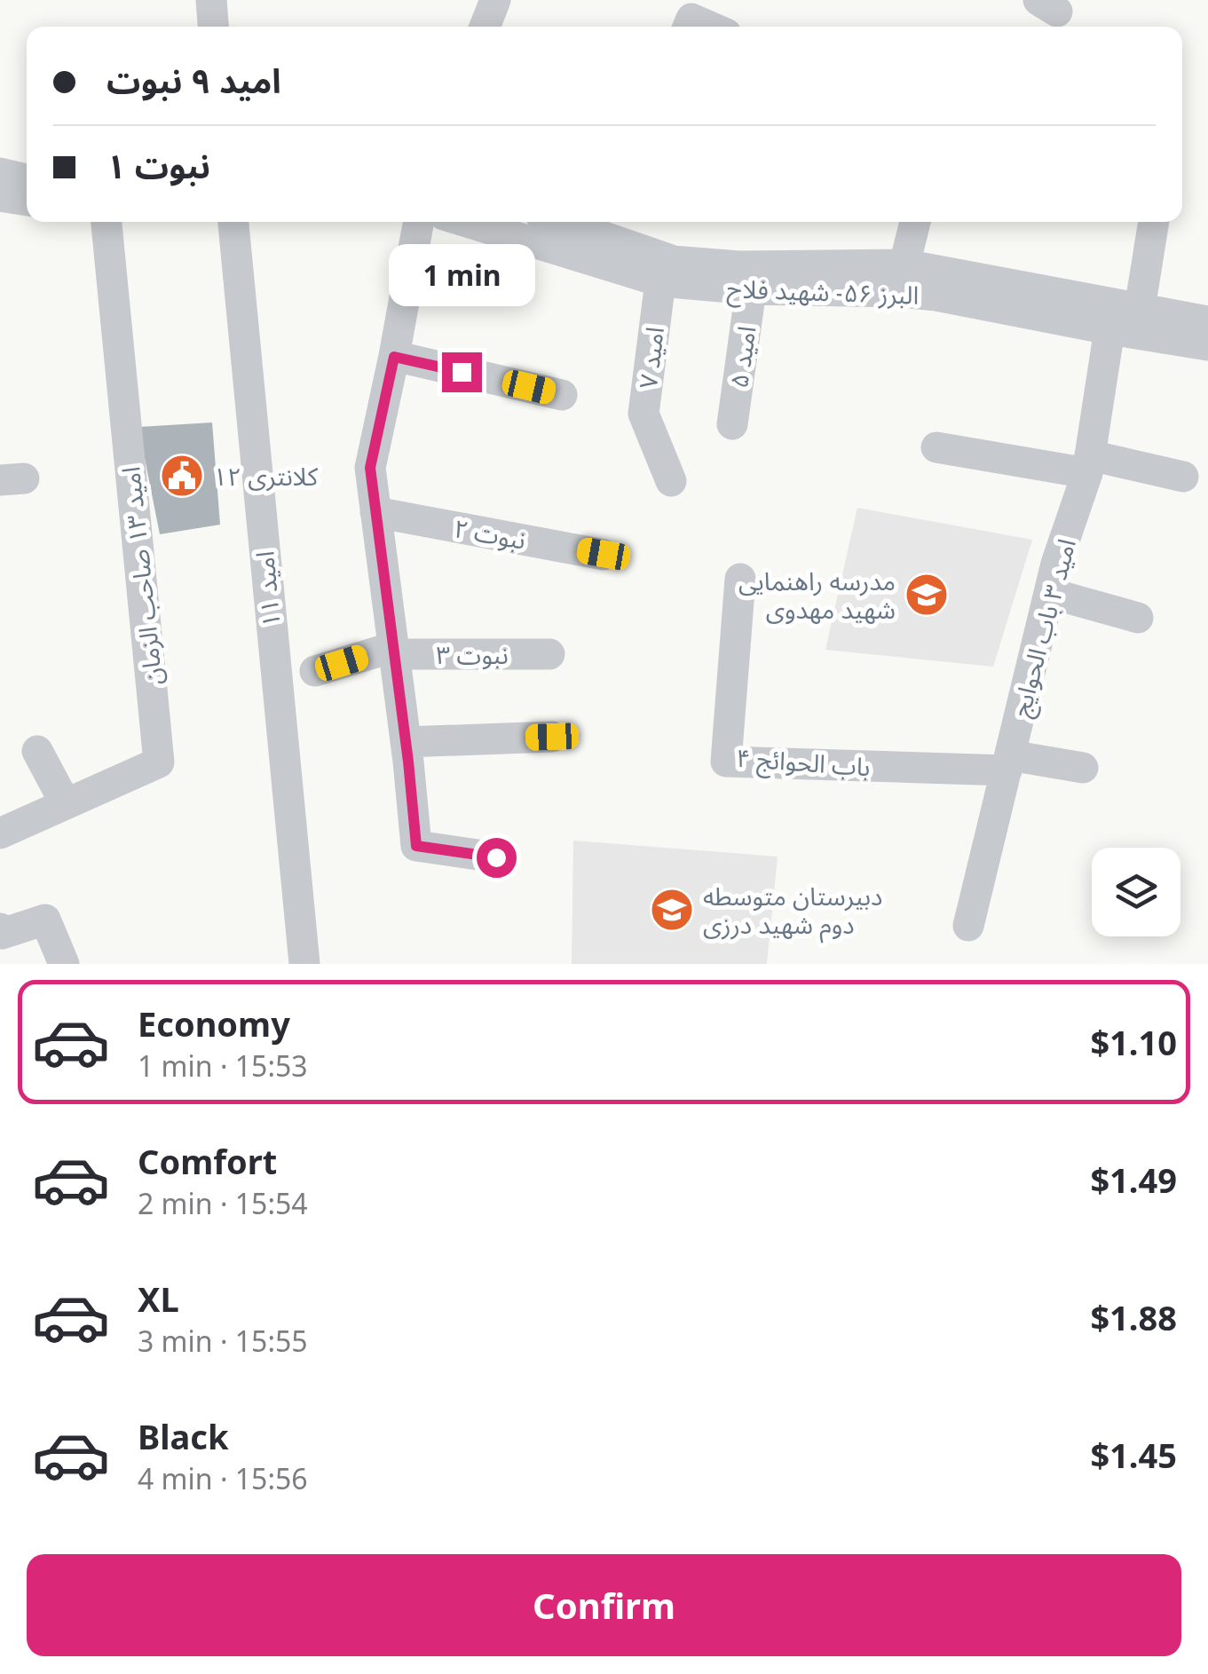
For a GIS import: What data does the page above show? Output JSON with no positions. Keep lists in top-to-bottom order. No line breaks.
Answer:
{"streets":{"street":["البرز ۵۶- شهید فلاح","امید ۵","امید ۷","نبوت ۲","امید ۱۳ صاحب الزمان","امید ۱۱","امید ۳ باب الحوایج","نبوت ۳","باب الحوائج ۴"]},"crossings":[["البرز ۵۶- شهید فلاح","امید ۵"],["البرز ۵۶- شهید فلاح","امید ۷"],["البرز ۵۶- شهید فلاح","امید ۳ باب الحوایج"],["امید ۳ باب الحوایج","باب الحوائج ۴"]],"places":{"public building":["کلانتری ۱۲"],"school or university":["مدرسه راهنمایی شهید مهدوی","دبیرستان متوسطه دوم شهید درزی"]},"page":{"banner":["امید ۹ نبوت","نبوت ۱"],"bubble":"1 min","list":[{"name":"Economy","note":"1 min · 15:53","value":"$1.10"},{"name":"Comfort","note":"2 min · 15:54","value":"$1.49"},{"name":"XL","note":"3 min · 15:55","value":"$1.88"},{"name":"Black","note":"4 min · 15:56","value":"$1.45"}],"buttons":"Confirm"}}
